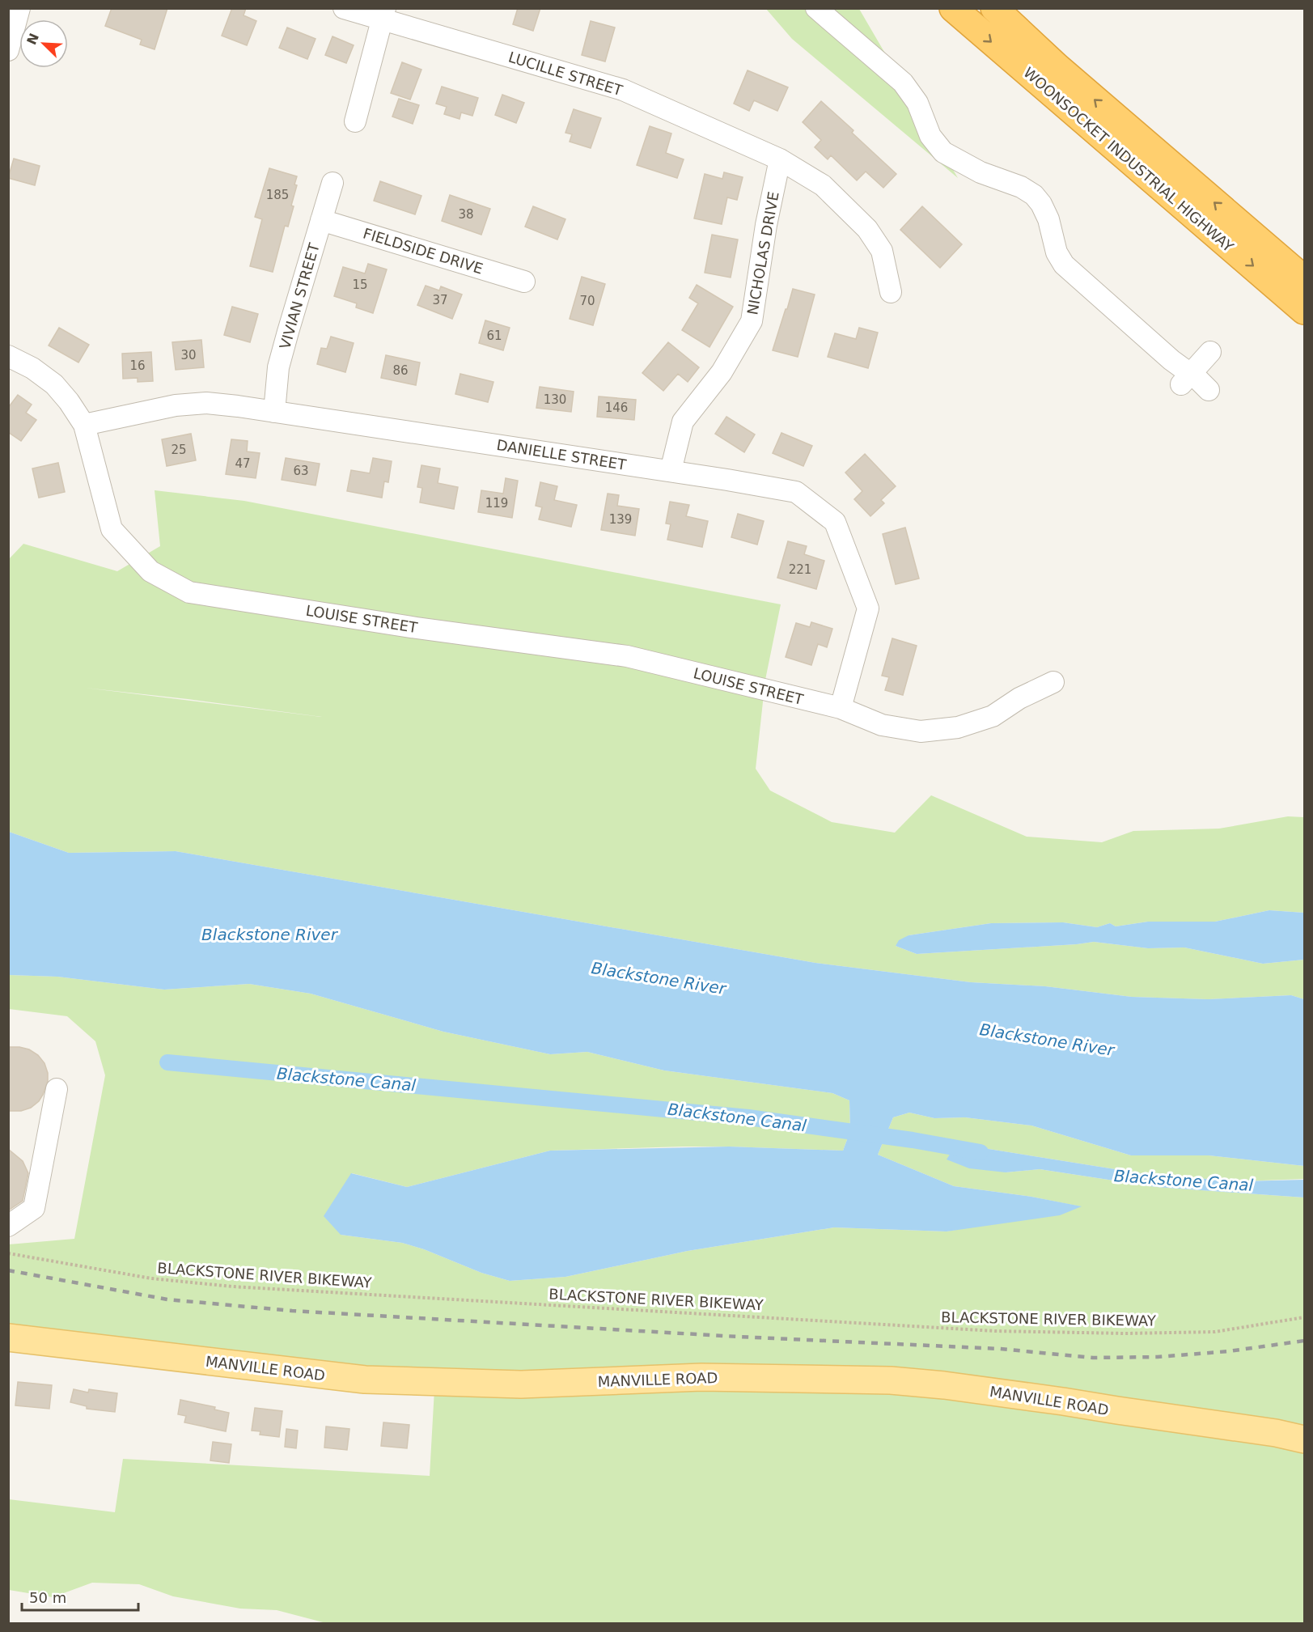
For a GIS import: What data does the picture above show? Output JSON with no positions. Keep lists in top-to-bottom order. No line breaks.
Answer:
{"streets":{"highway":["WOONSOCKET INDUSTRIAL HIGHWAY"],"main road":["MANVILLE ROAD"],"street":["LUCILLE STREET","FIELDSIDE DRIVE","NICHOLAS DRIVE","VIVIAN STREET","DANIELLE STREET","LOUISE STREET"],"path":["BLACKSTONE RIVER BIKEWAY"]},"crossings":[["LUCILLE STREET","NICHOLAS DRIVE"],["FIELDSIDE DRIVE","VIVIAN STREET"],["NICHOLAS DRIVE","DANIELLE STREET"],["VIVIAN STREET","DANIELLE STREET"],["DANIELLE STREET","LOUISE STREET"]],"water":["Blackstone River","Blackstone Canal"],"house_numbers":["185","38","15","37","70","61","30","16","86","130","146","25","47","63","119","139","221"],"scale_bar":"50 m","north":"top left"}
